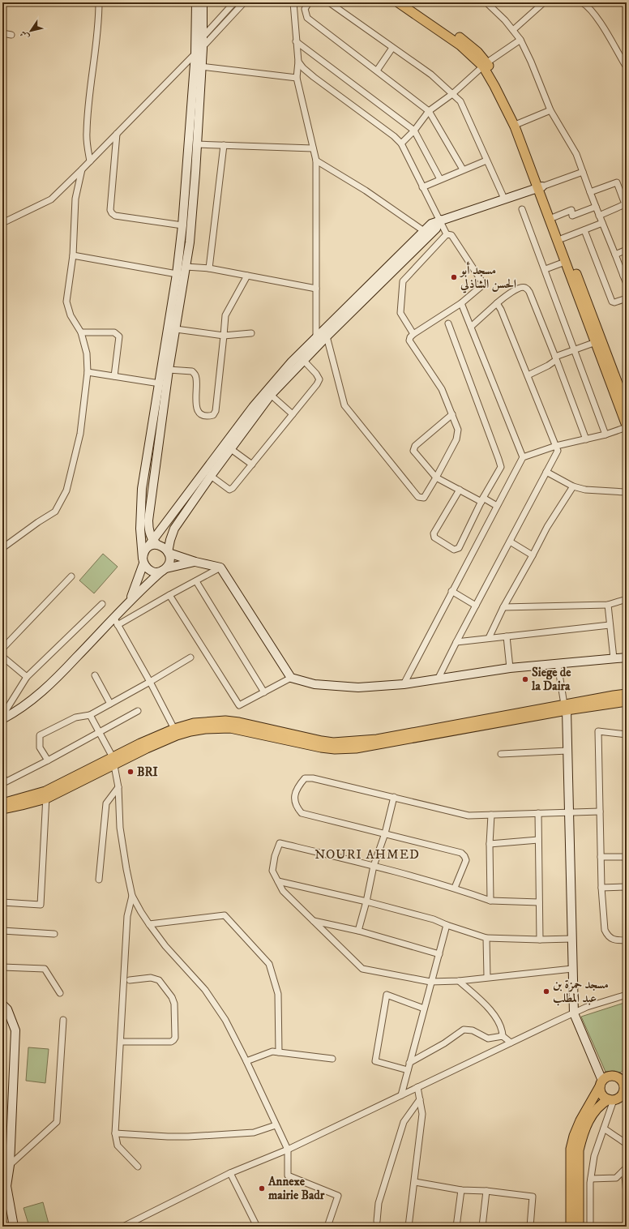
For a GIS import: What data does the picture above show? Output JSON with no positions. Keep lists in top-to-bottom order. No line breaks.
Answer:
{"districts":["NOURI AHMED"],"places":["مسجد أبو الحسن الشاذلي","Siege de la Daira","BRI","مسجد حمزة بن عبد المطلب","Annexe mairie Badr"],"north":"bottom left"}
